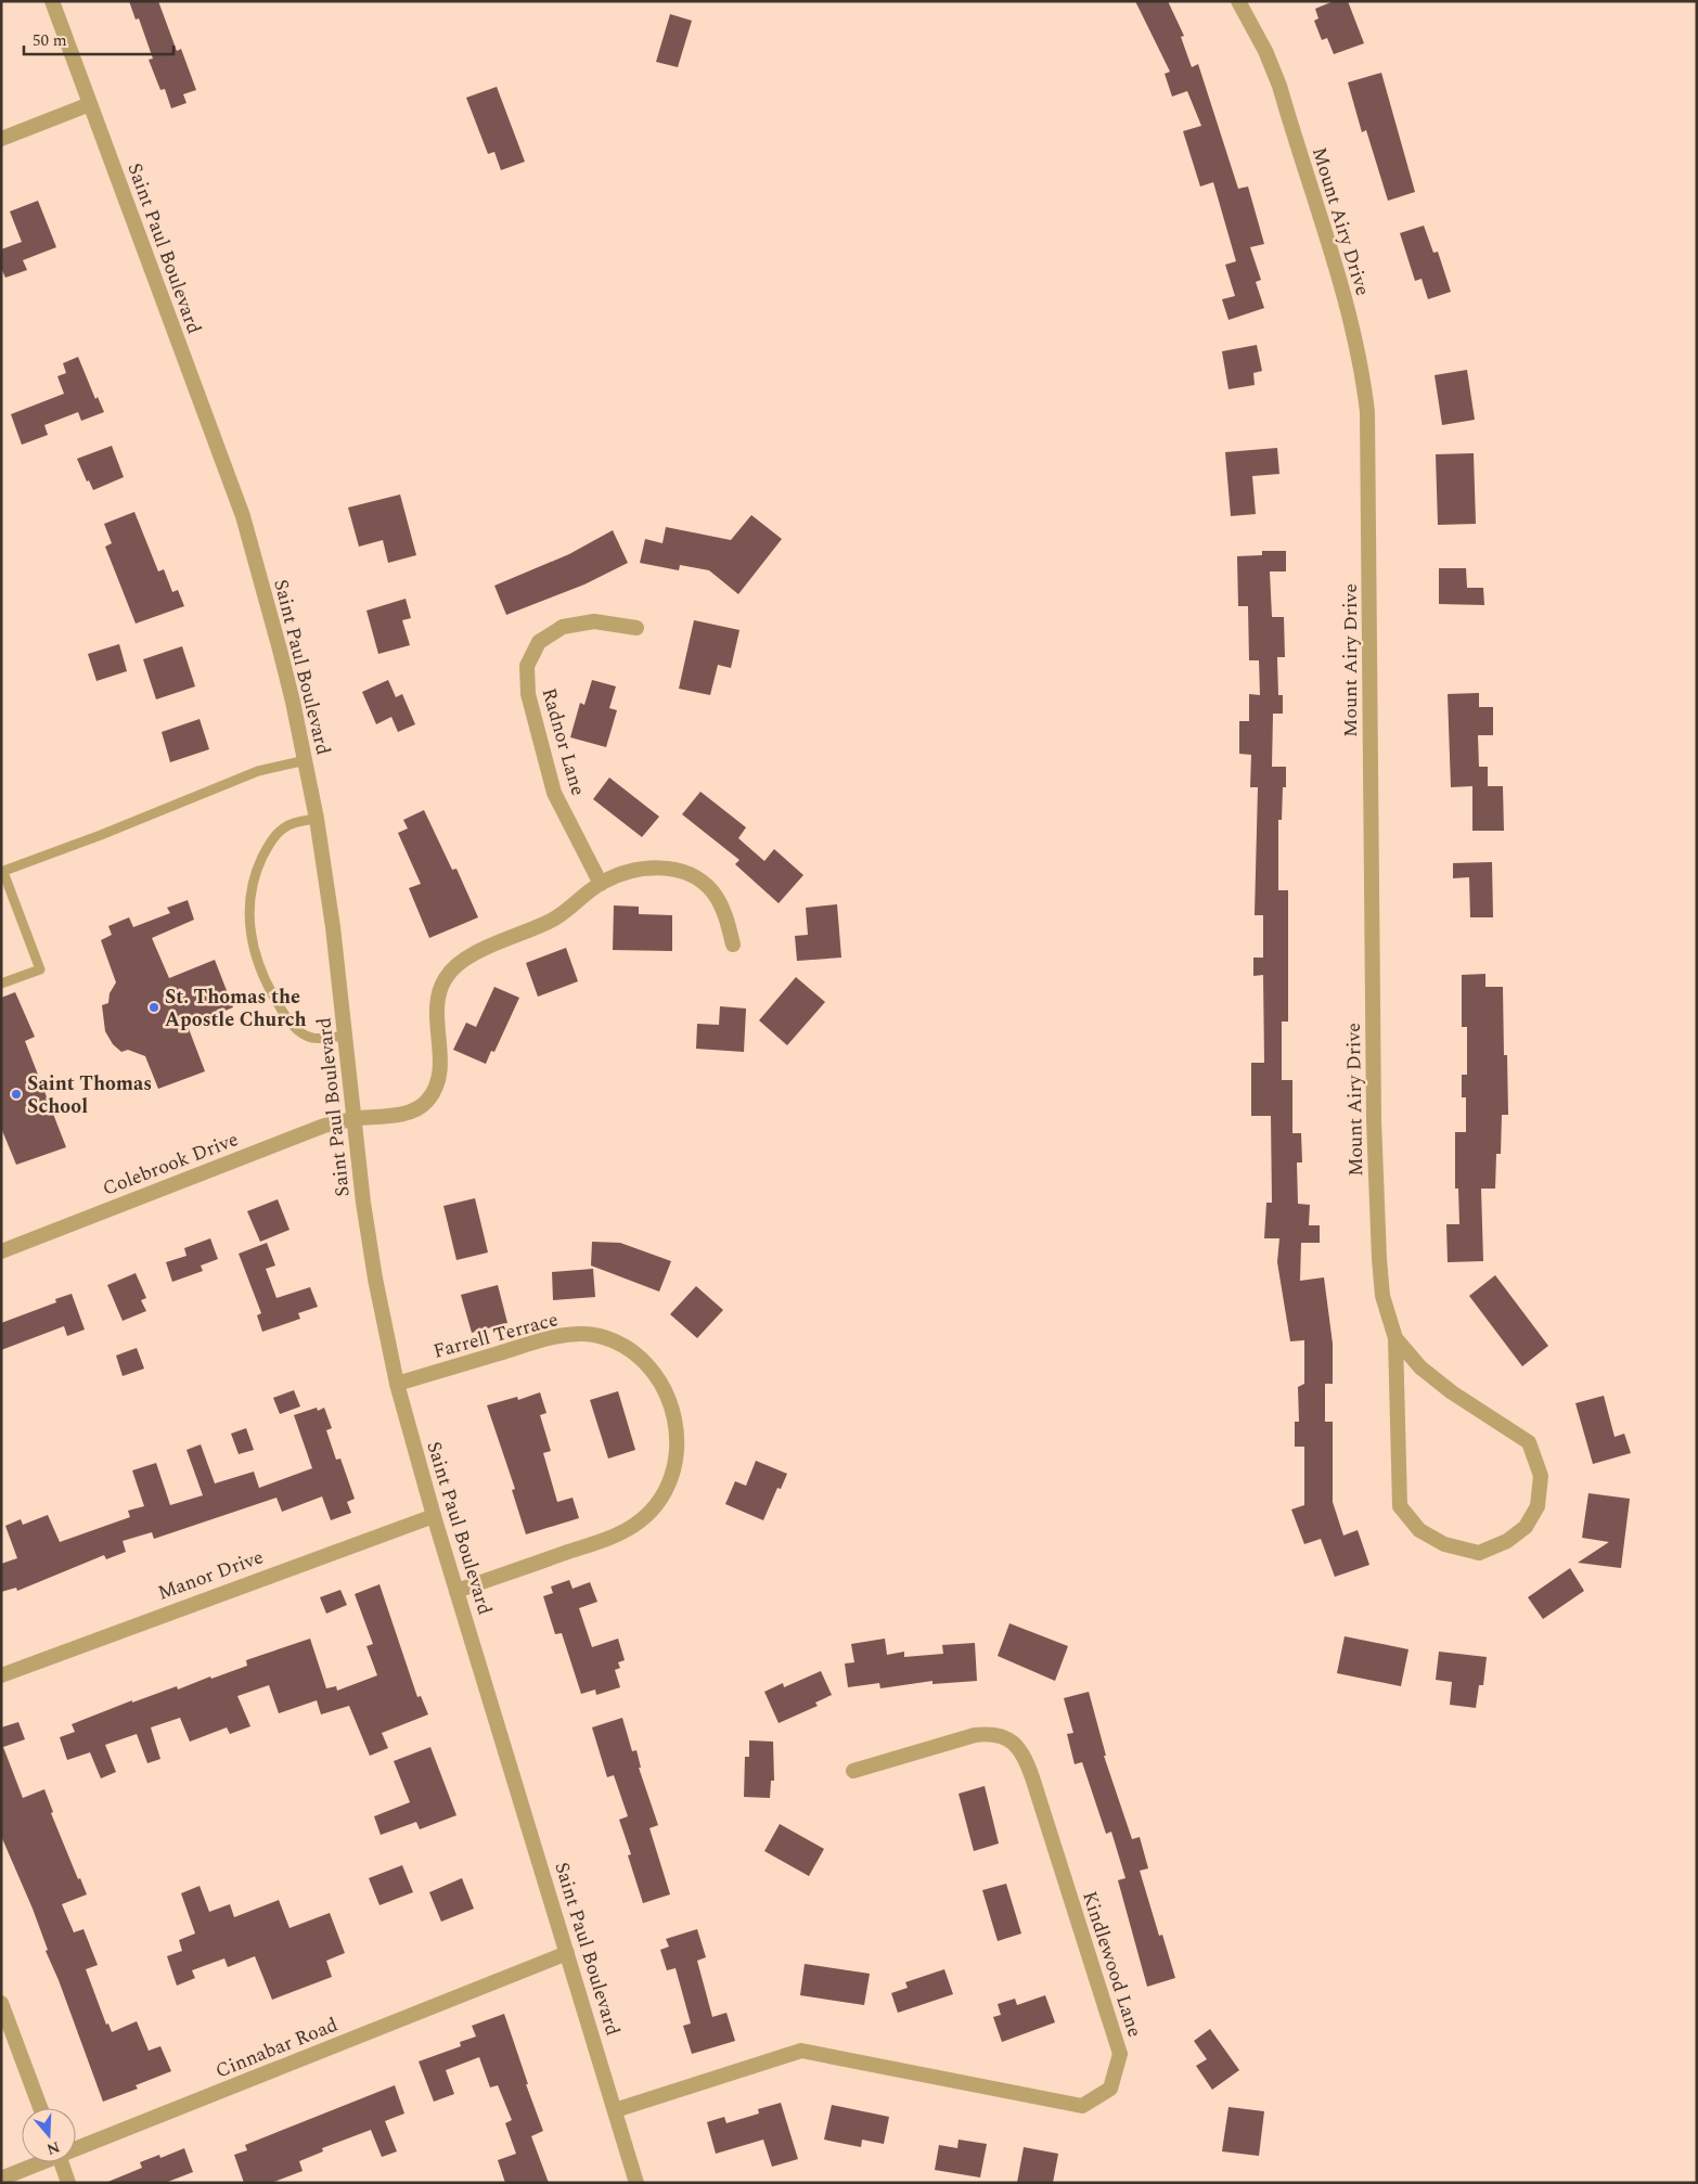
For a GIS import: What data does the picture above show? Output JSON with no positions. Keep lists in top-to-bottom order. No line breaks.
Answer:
{"streets":{"street":["Mount Airy Drive","Saint Paul Boulevard","Radnor Lane","Colebrook Drive","Farrell Terrace","Manor Drive","Kindlewood Lane","Cinnabar Road"]},"crossings":[["Saint Paul Boulevard","Colebrook Drive"],["Saint Paul Boulevard","Farrell Terrace"],["Saint Paul Boulevard","Manor Drive"],["Saint Paul Boulevard","Kindlewood Lane"],["Saint Paul Boulevard","Cinnabar Road"],["Radnor Lane","Colebrook Drive"]],"places":["St. Thomas the Apostle Church","Saint Thomas School"],"scale_bar":"50 m","north":"bottom"}
